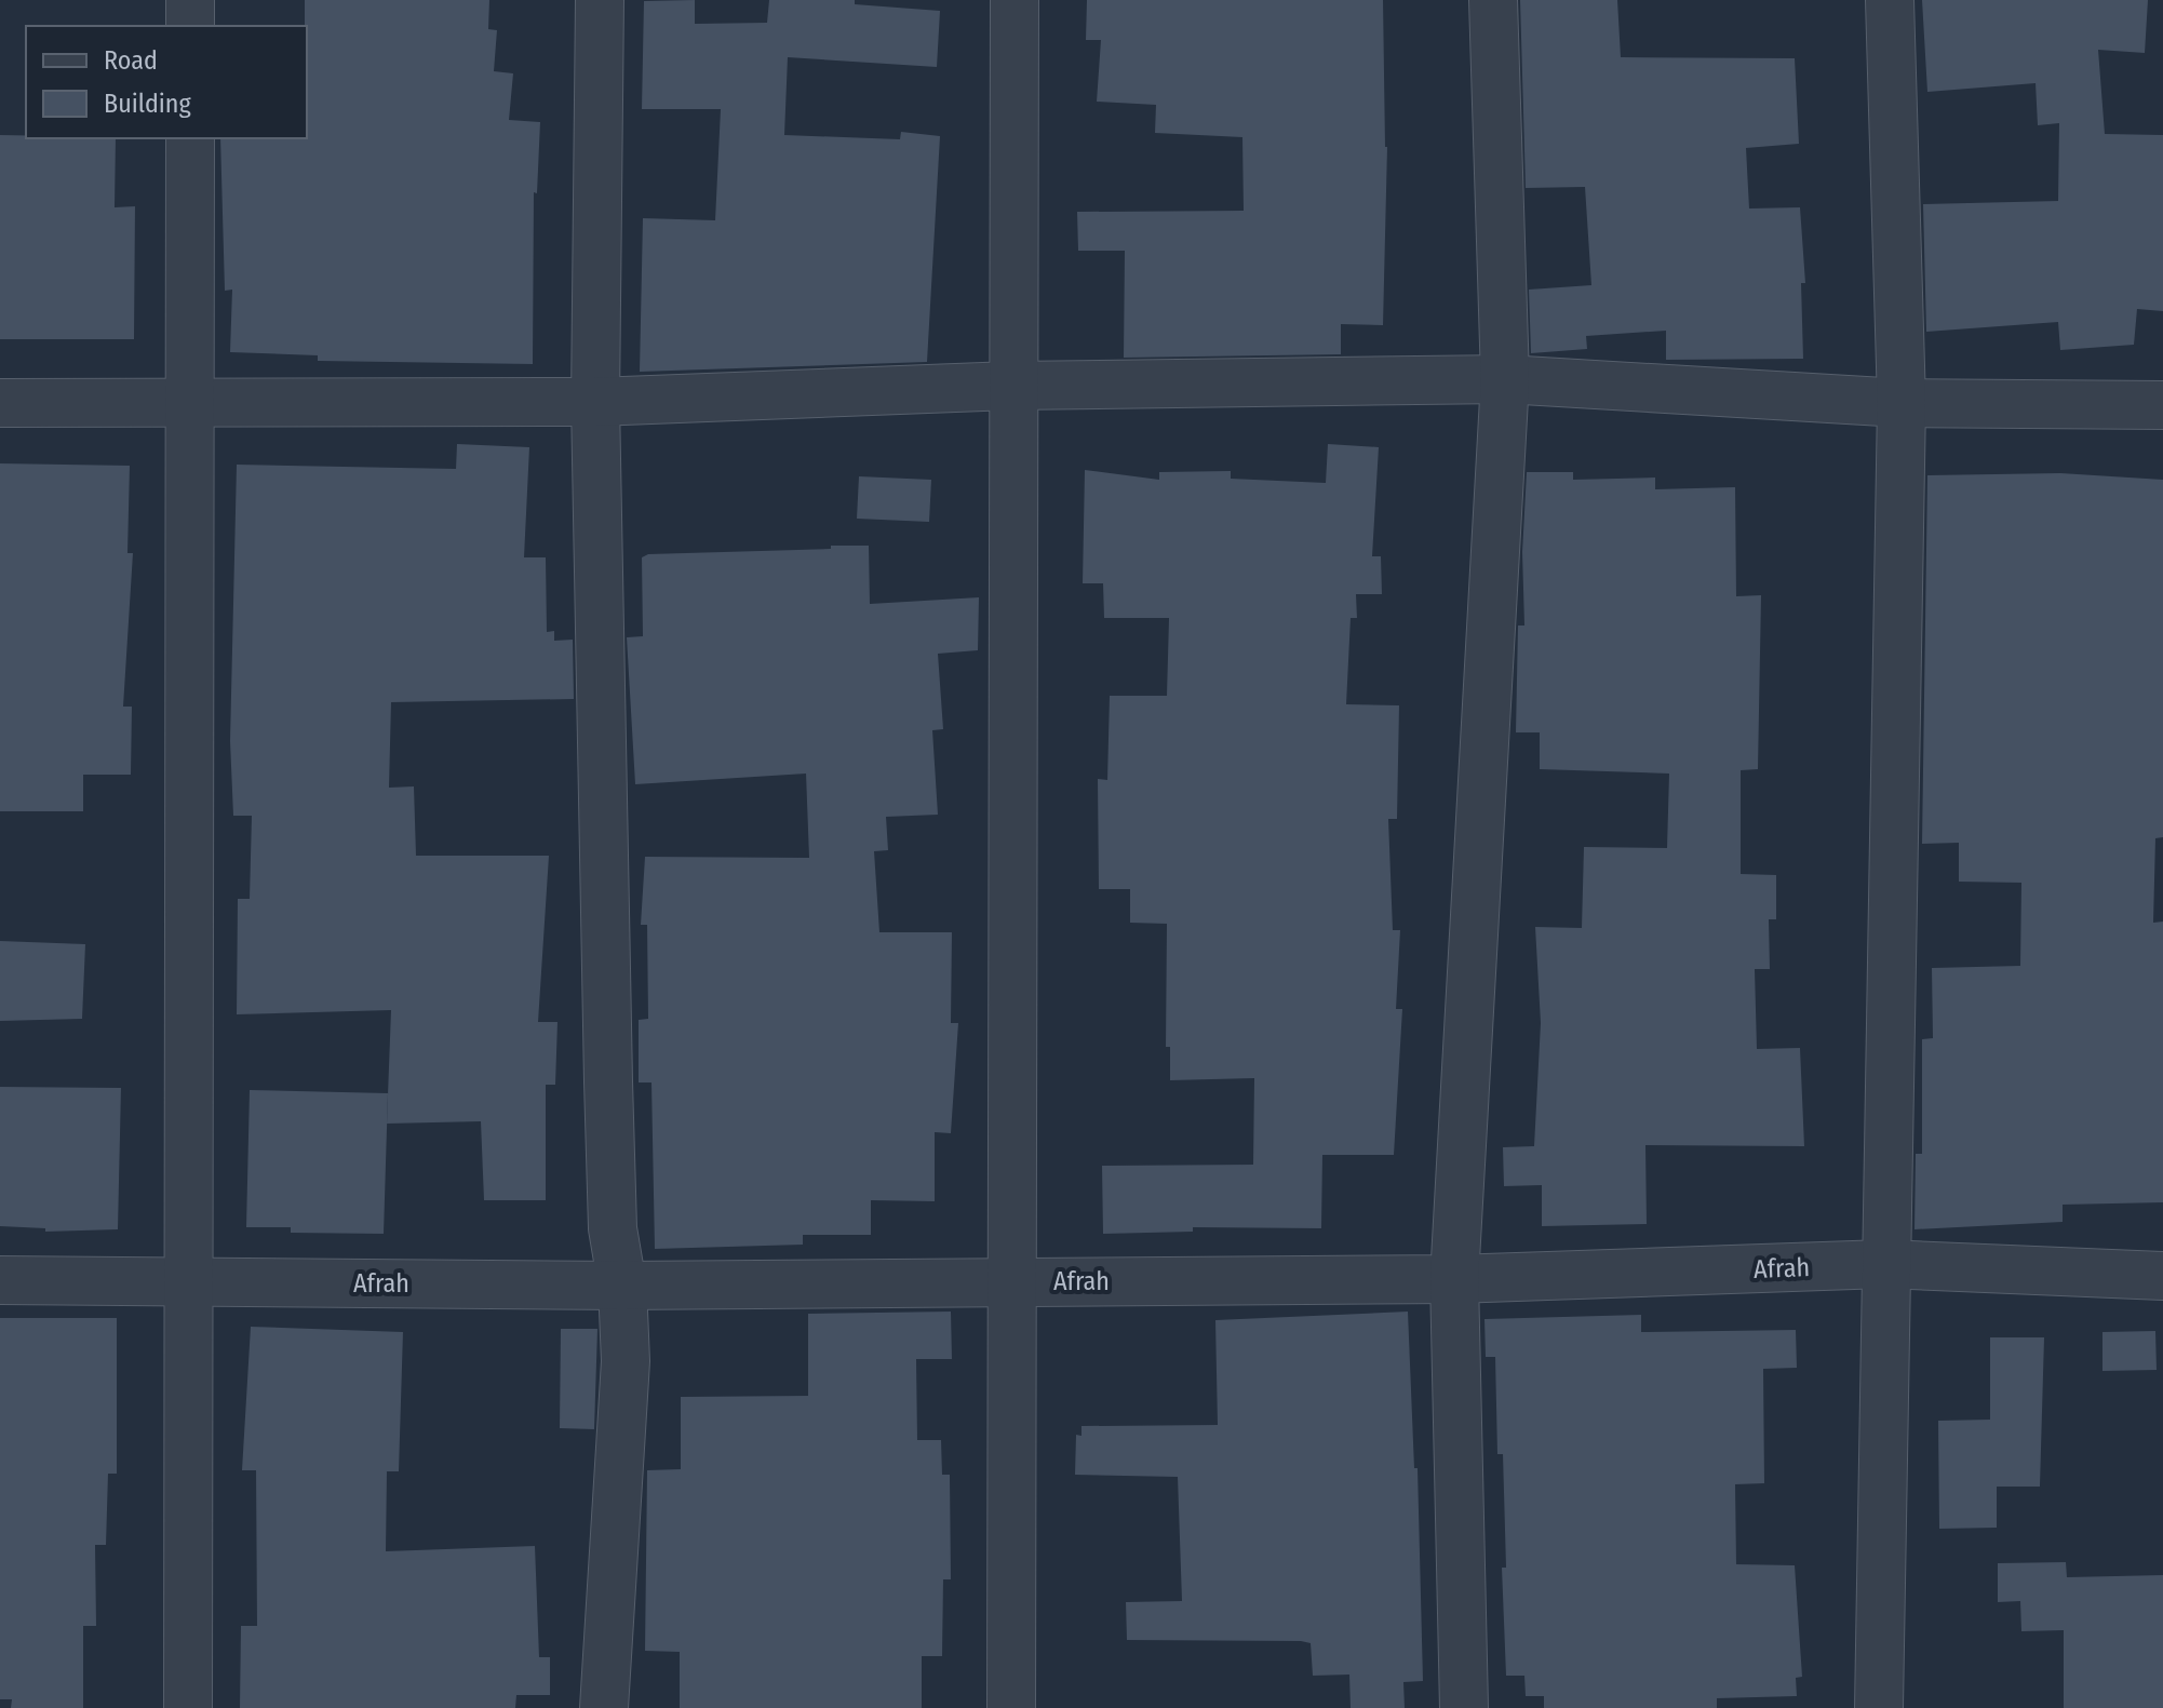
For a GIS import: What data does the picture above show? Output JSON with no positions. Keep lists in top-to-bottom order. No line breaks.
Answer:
{"streets":{"street":["Afrah"]},"legend":["Road","Building"]}
